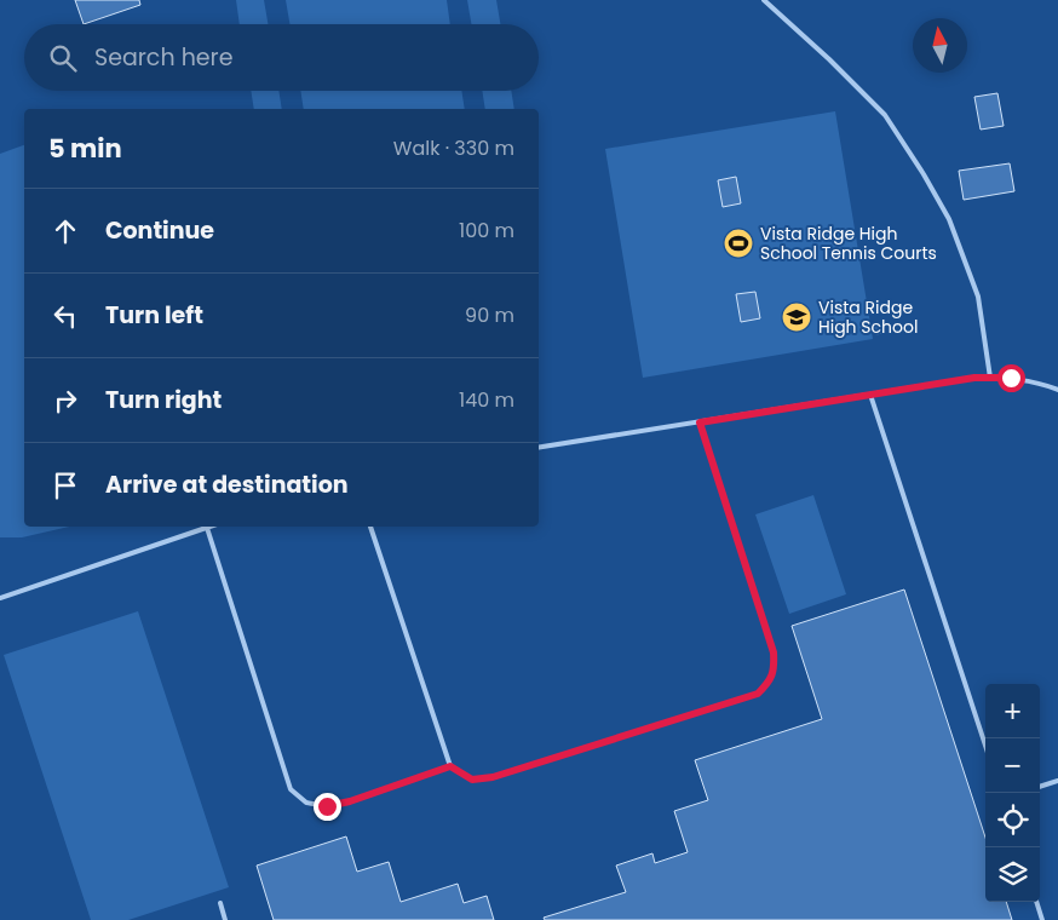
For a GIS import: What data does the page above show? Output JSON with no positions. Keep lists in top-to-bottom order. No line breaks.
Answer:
{"places":{"sports":["Vista Ridge High School Tennis Courts"],"school or university":["Vista Ridge High School"]},"north":"top","page":{"search":"Search here","heading":["5 min","Walk · 330 m"],"list":[["Continue","100 m"],["Turn left","90 m"],["Turn right","140 m"],"Arrive at destination"],"map_buttons":["+","−"]}}
